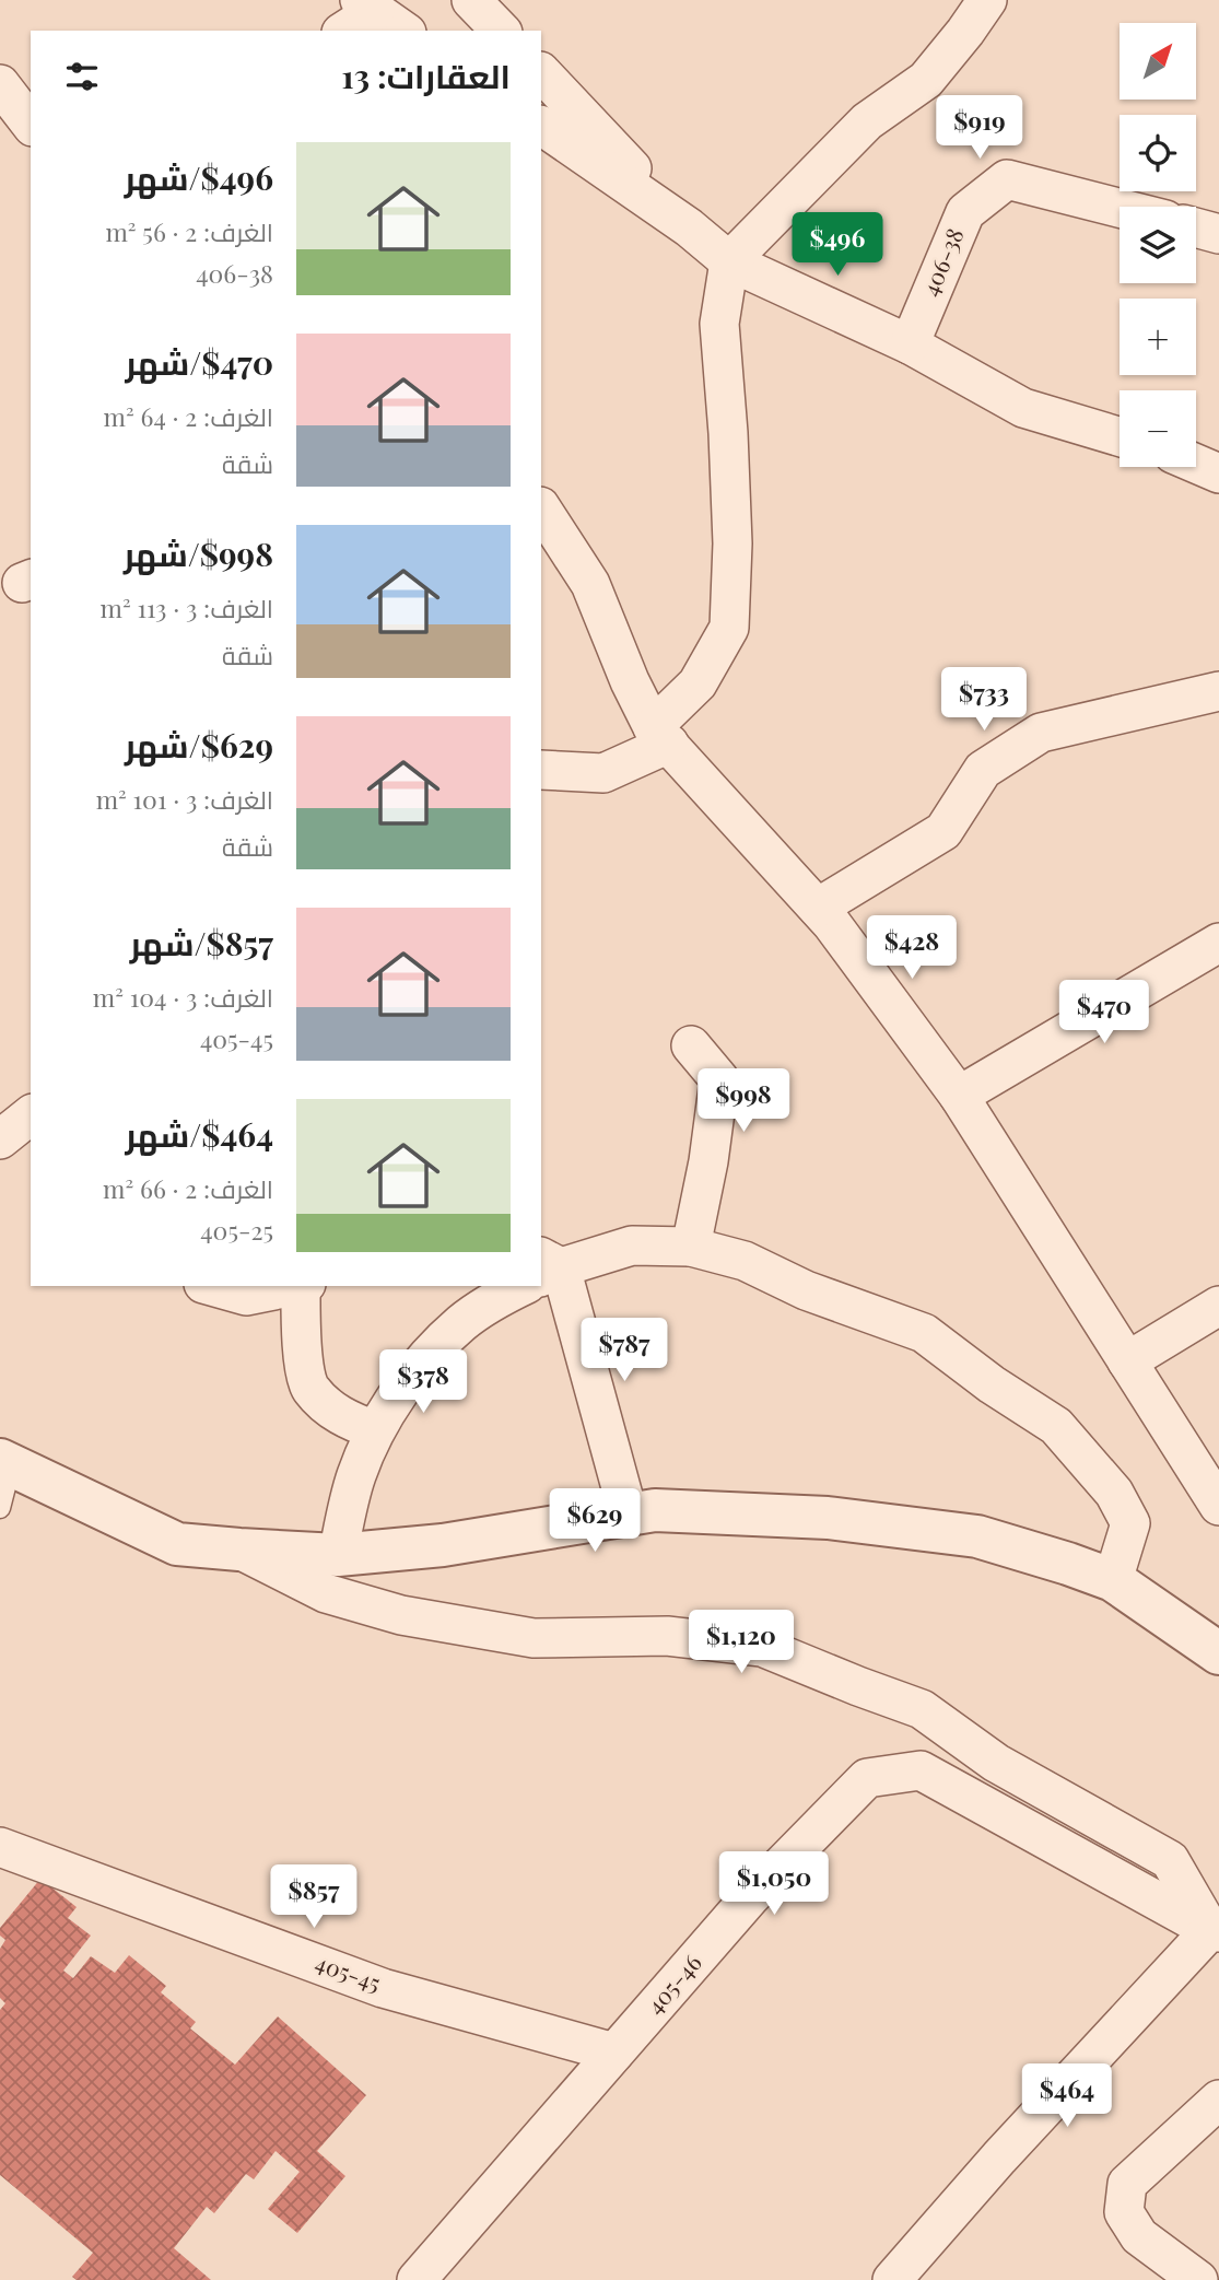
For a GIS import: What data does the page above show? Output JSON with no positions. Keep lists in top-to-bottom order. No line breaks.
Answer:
{"streets":{"street":["406-38","405-45","405-46"]},"crossings":[["405-45","405-46"]],"north":"top right","page":{"map_buttons":["+","−"],"heading":"العقارات: 13","price":["$919","$496","$733","$428","$470","$998","$787","$378","$629","$1,120","$1,050","$857","$464"],"list":[{"name":"$496/شهر","note":"الغرف: 2 · 56 m² · 406-38"},{"name":"$470/شهر","note":"الغرف: 2 · 64 m² · شقة"},{"name":"$998/شهر","note":"الغرف: 3 · 113 m² · شقة"},{"name":"$629/شهر","note":"الغرف: 3 · 101 m² · شقة"},{"name":"$857/شهر","note":"الغرف: 3 · 104 m² · 405-45"},{"name":"$464/شهر","note":"الغرف: 2 · 66 m² · 405-25"}]}}
